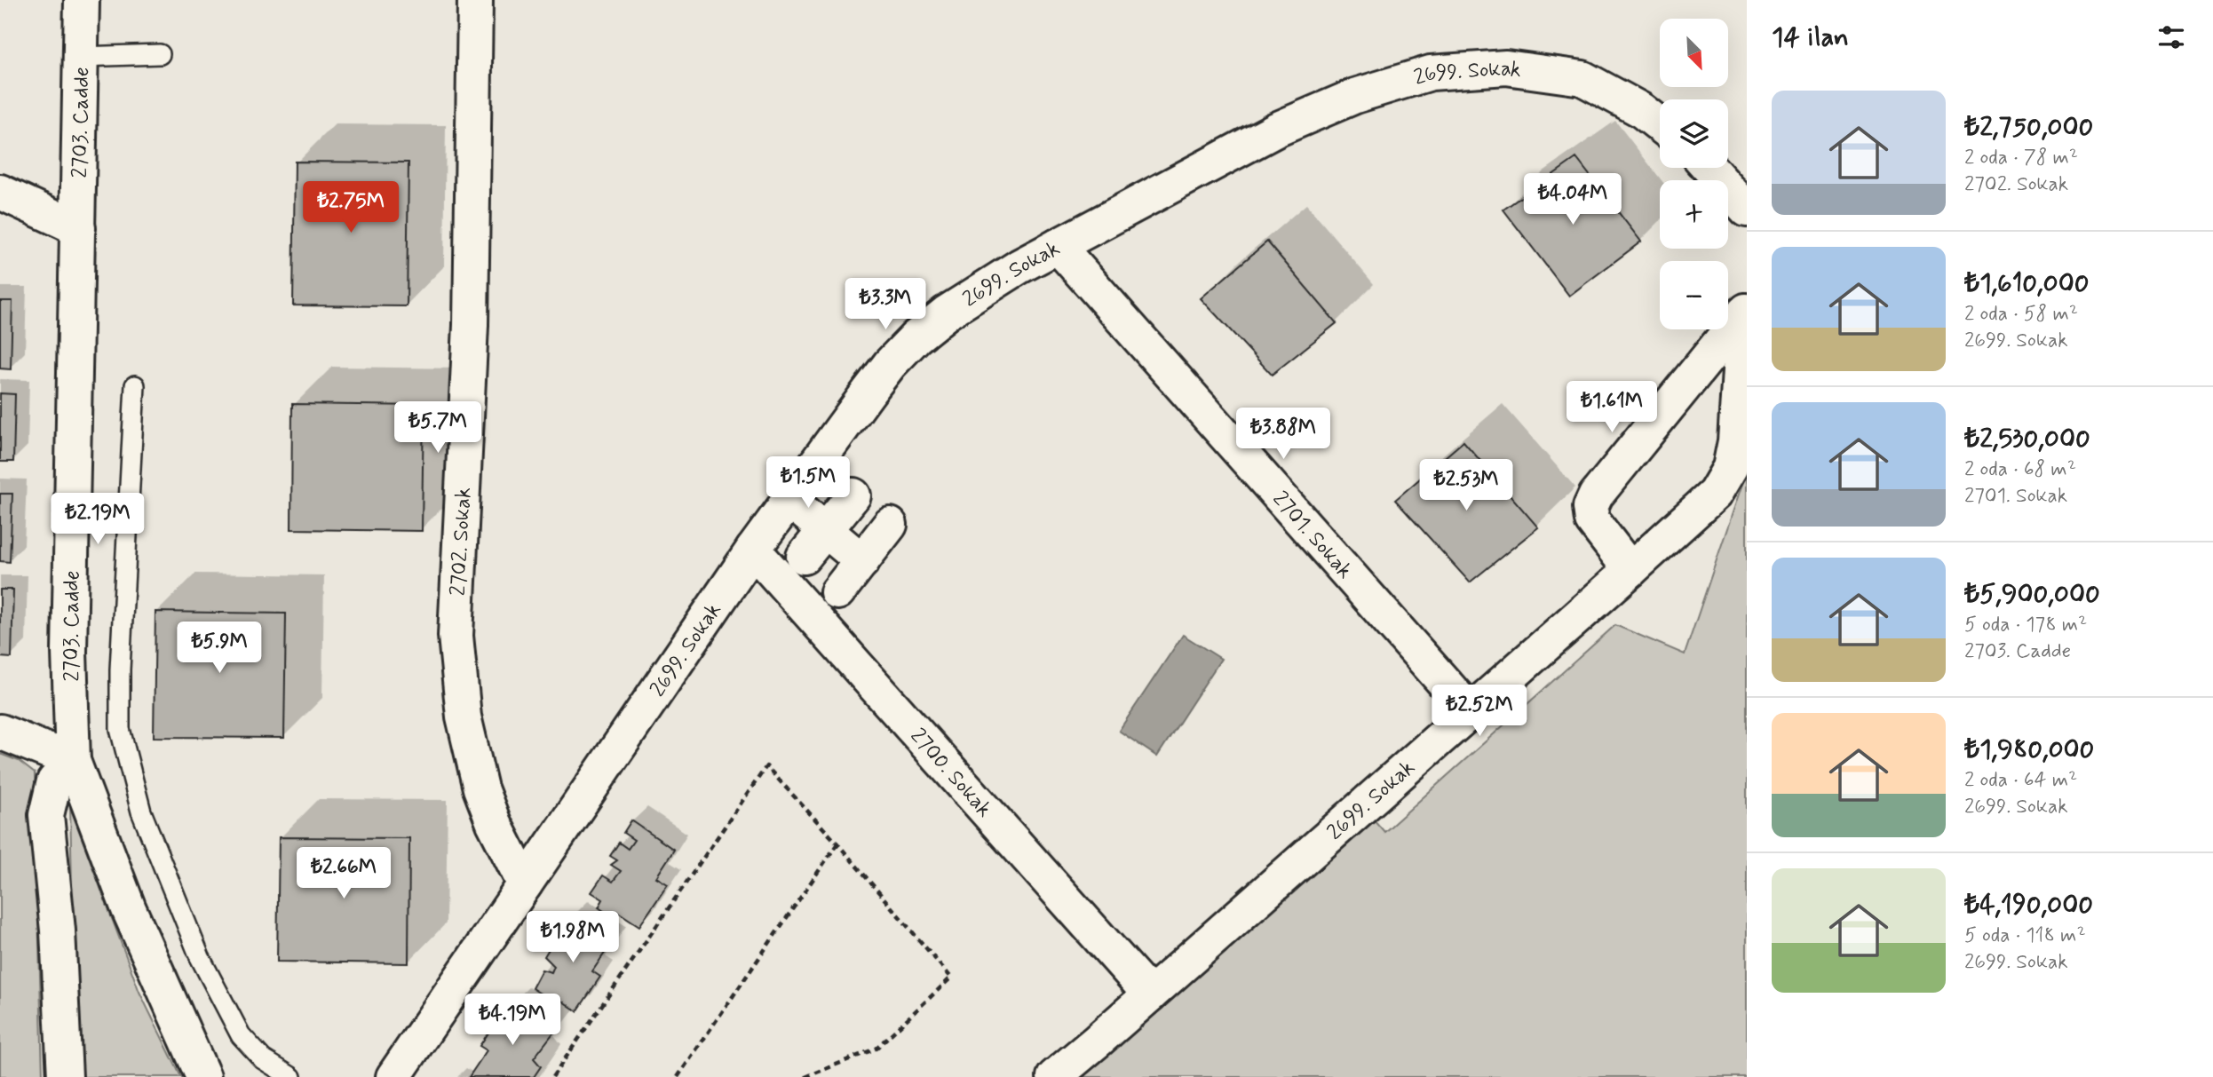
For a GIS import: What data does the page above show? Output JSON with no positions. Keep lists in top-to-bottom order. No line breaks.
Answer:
{"streets":{"street":["2699. Sokak","2703. Cadde","2701. Sokak","2702. Sokak","2700. Sokak"]},"crossings":[["2699. Sokak","2701. Sokak"],["2699. Sokak","2702. Sokak"],["2699. Sokak","2700. Sokak"]],"north":"bottom right","page":{"heading":"14 ilan","map_buttons":["+","−"],"list":[{"name":"₺2,750,000","note":"2 oda · 78 m² · 2702. Sokak"},{"name":"₺1,610,000","note":"2 oda · 58 m² · 2699. Sokak"},{"name":"₺2,530,000","note":"2 oda · 68 m² · 2701. Sokak"},{"name":"₺5,900,000","note":"5 oda · 178 m² · 2703. Cadde"},{"name":"₺1,980,000","note":"2 oda · 64 m² · 2699. Sokak"},{"name":"₺4,190,000","note":"5 oda · 118 m² · 2699. Sokak"}],"price":["₺4.04M","₺2.75M","₺3.3M","₺1.61M","₺5.7M","₺3.88M","₺1.5M","₺2.53M","₺2.19M","₺5.9M","₺2.52M","₺2.66M","₺1.98M","₺4.19M"]}}
